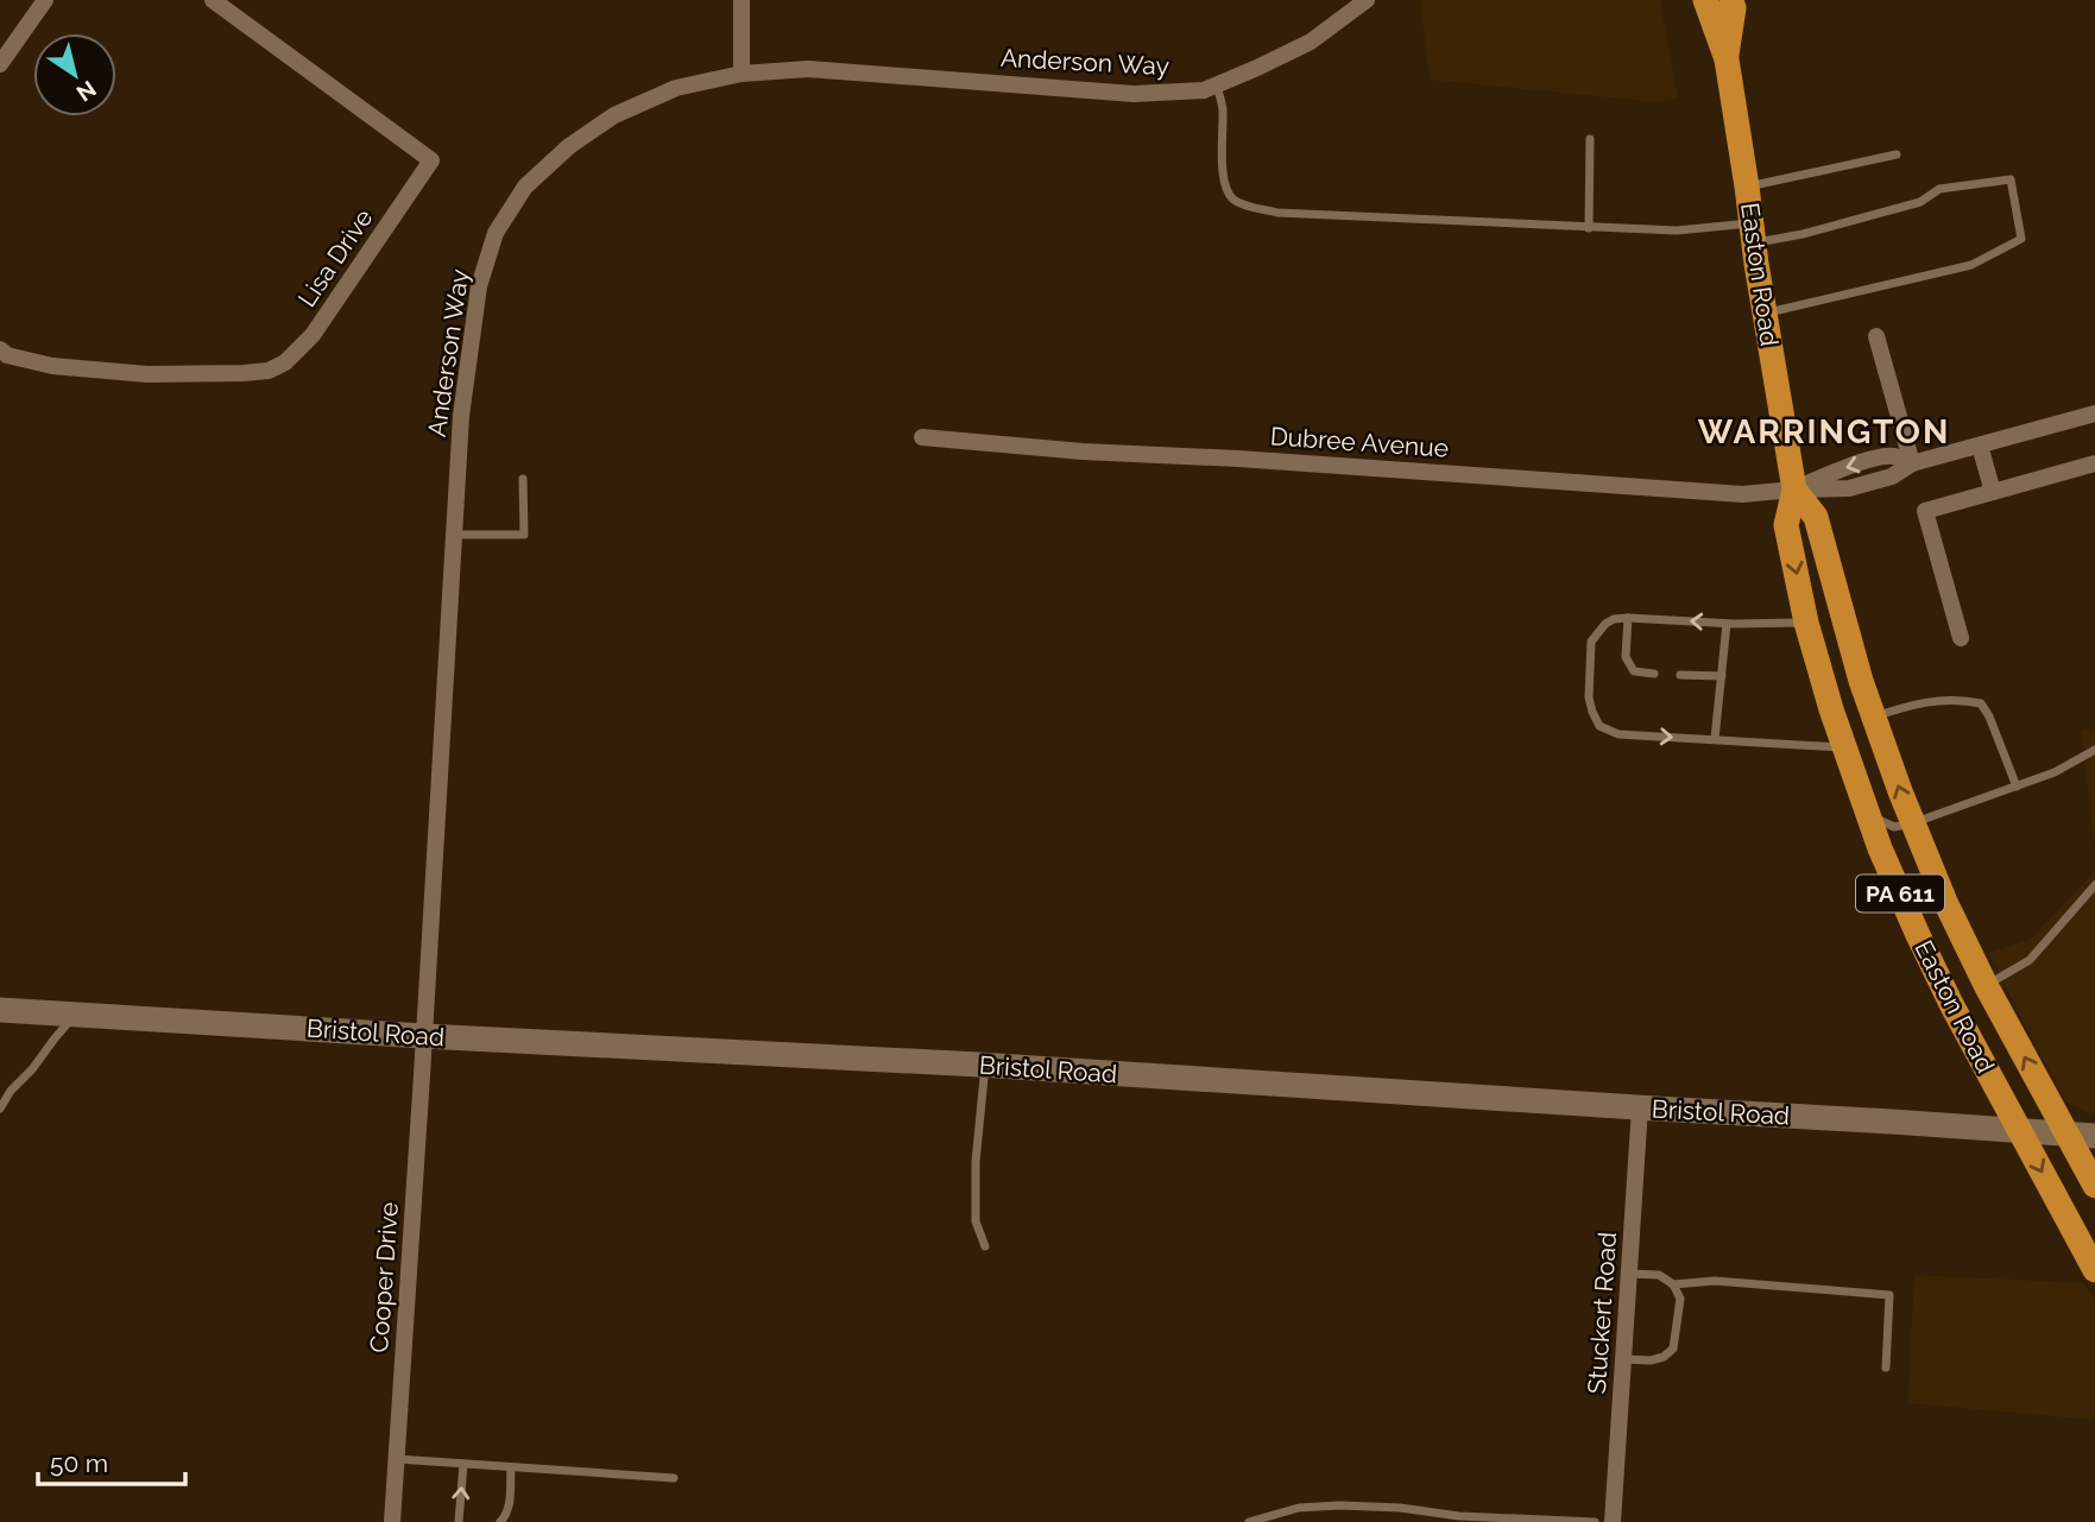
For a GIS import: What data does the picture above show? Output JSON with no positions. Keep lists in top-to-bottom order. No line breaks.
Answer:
{"streets":{"highway":["Easton Road","PA 611"],"main road":["Bristol Road"],"street":["Anderson Way","Lisa Drive","Dubree Avenue","Cooper Drive","Stuckert Road"]},"crossings":[["Anderson Way","Bristol Road"],["Anderson Way","Cooper Drive"],["Easton Road","Dubree Avenue"],["Easton Road","Bristol Road"],["Bristol Road","Cooper Drive"],["Bristol Road","Stuckert Road"]],"districts":["WARRINGTON"],"scale_bar":"50 m","north":"bottom right"}
